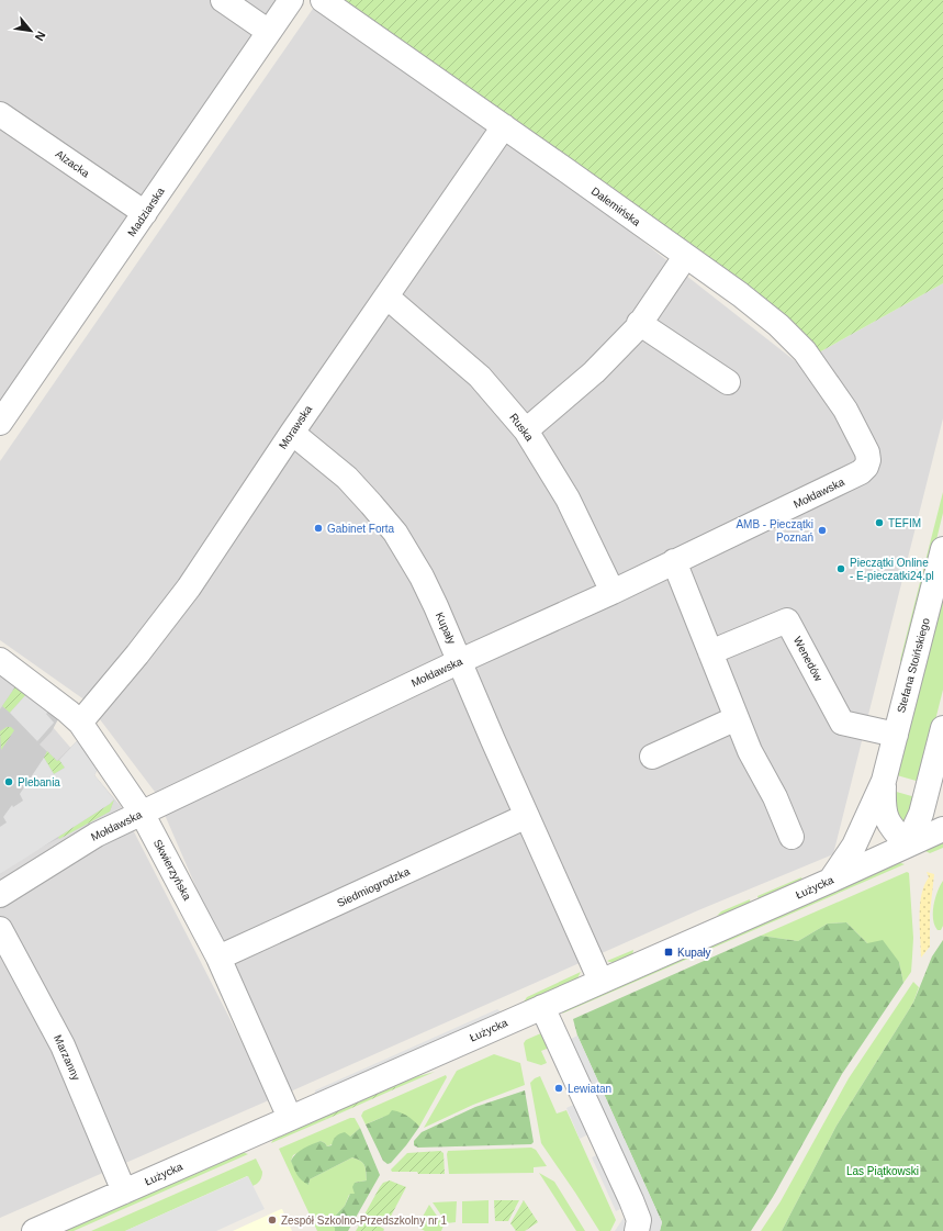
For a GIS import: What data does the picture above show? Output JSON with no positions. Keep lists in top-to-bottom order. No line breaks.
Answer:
{"streets":{"street":["Alzacka","Dalemińska","Madziarska","Morawska","Ruska","Mołdawska","Kupały","Wenedów","Stefana Stoińskiego","Skwierzyńska","Siedmiogrodzka","Łużycka","Marzanny"]},"crossings":[["Alzacka","Madziarska"],["Dalemińska","Morawska"],["Dalemińska","Mołdawska"],["Morawska","Ruska"],["Morawska","Kupały"],["Morawska","Skwierzyńska"],["Ruska","Mołdawska"],["Mołdawska","Kupały"],["Mołdawska","Skwierzyńska"],["Kupały","Siedmiogrodzka"],["Kupały","Łużycka"],["Wenedów","Stefana Stoińskiego"],["Stefana Stoińskiego","Łużycka"],["Skwierzyńska","Siedmiogrodzka"],["Skwierzyńska","Łużycka"],["Łużycka","Marzanny"]],"parks":["Las Piątkowski"],"places":{"other":["TEFIM","Gabinet Forta","AMB - Pieczątki Poznań","Pieczątki Online - E-pieczatki24.pl","Plebania","Lewiatan","Zespół Szkolno-Przedszkolny nr 1"],"transit":["Kupały"]},"north":"bottom right"}
